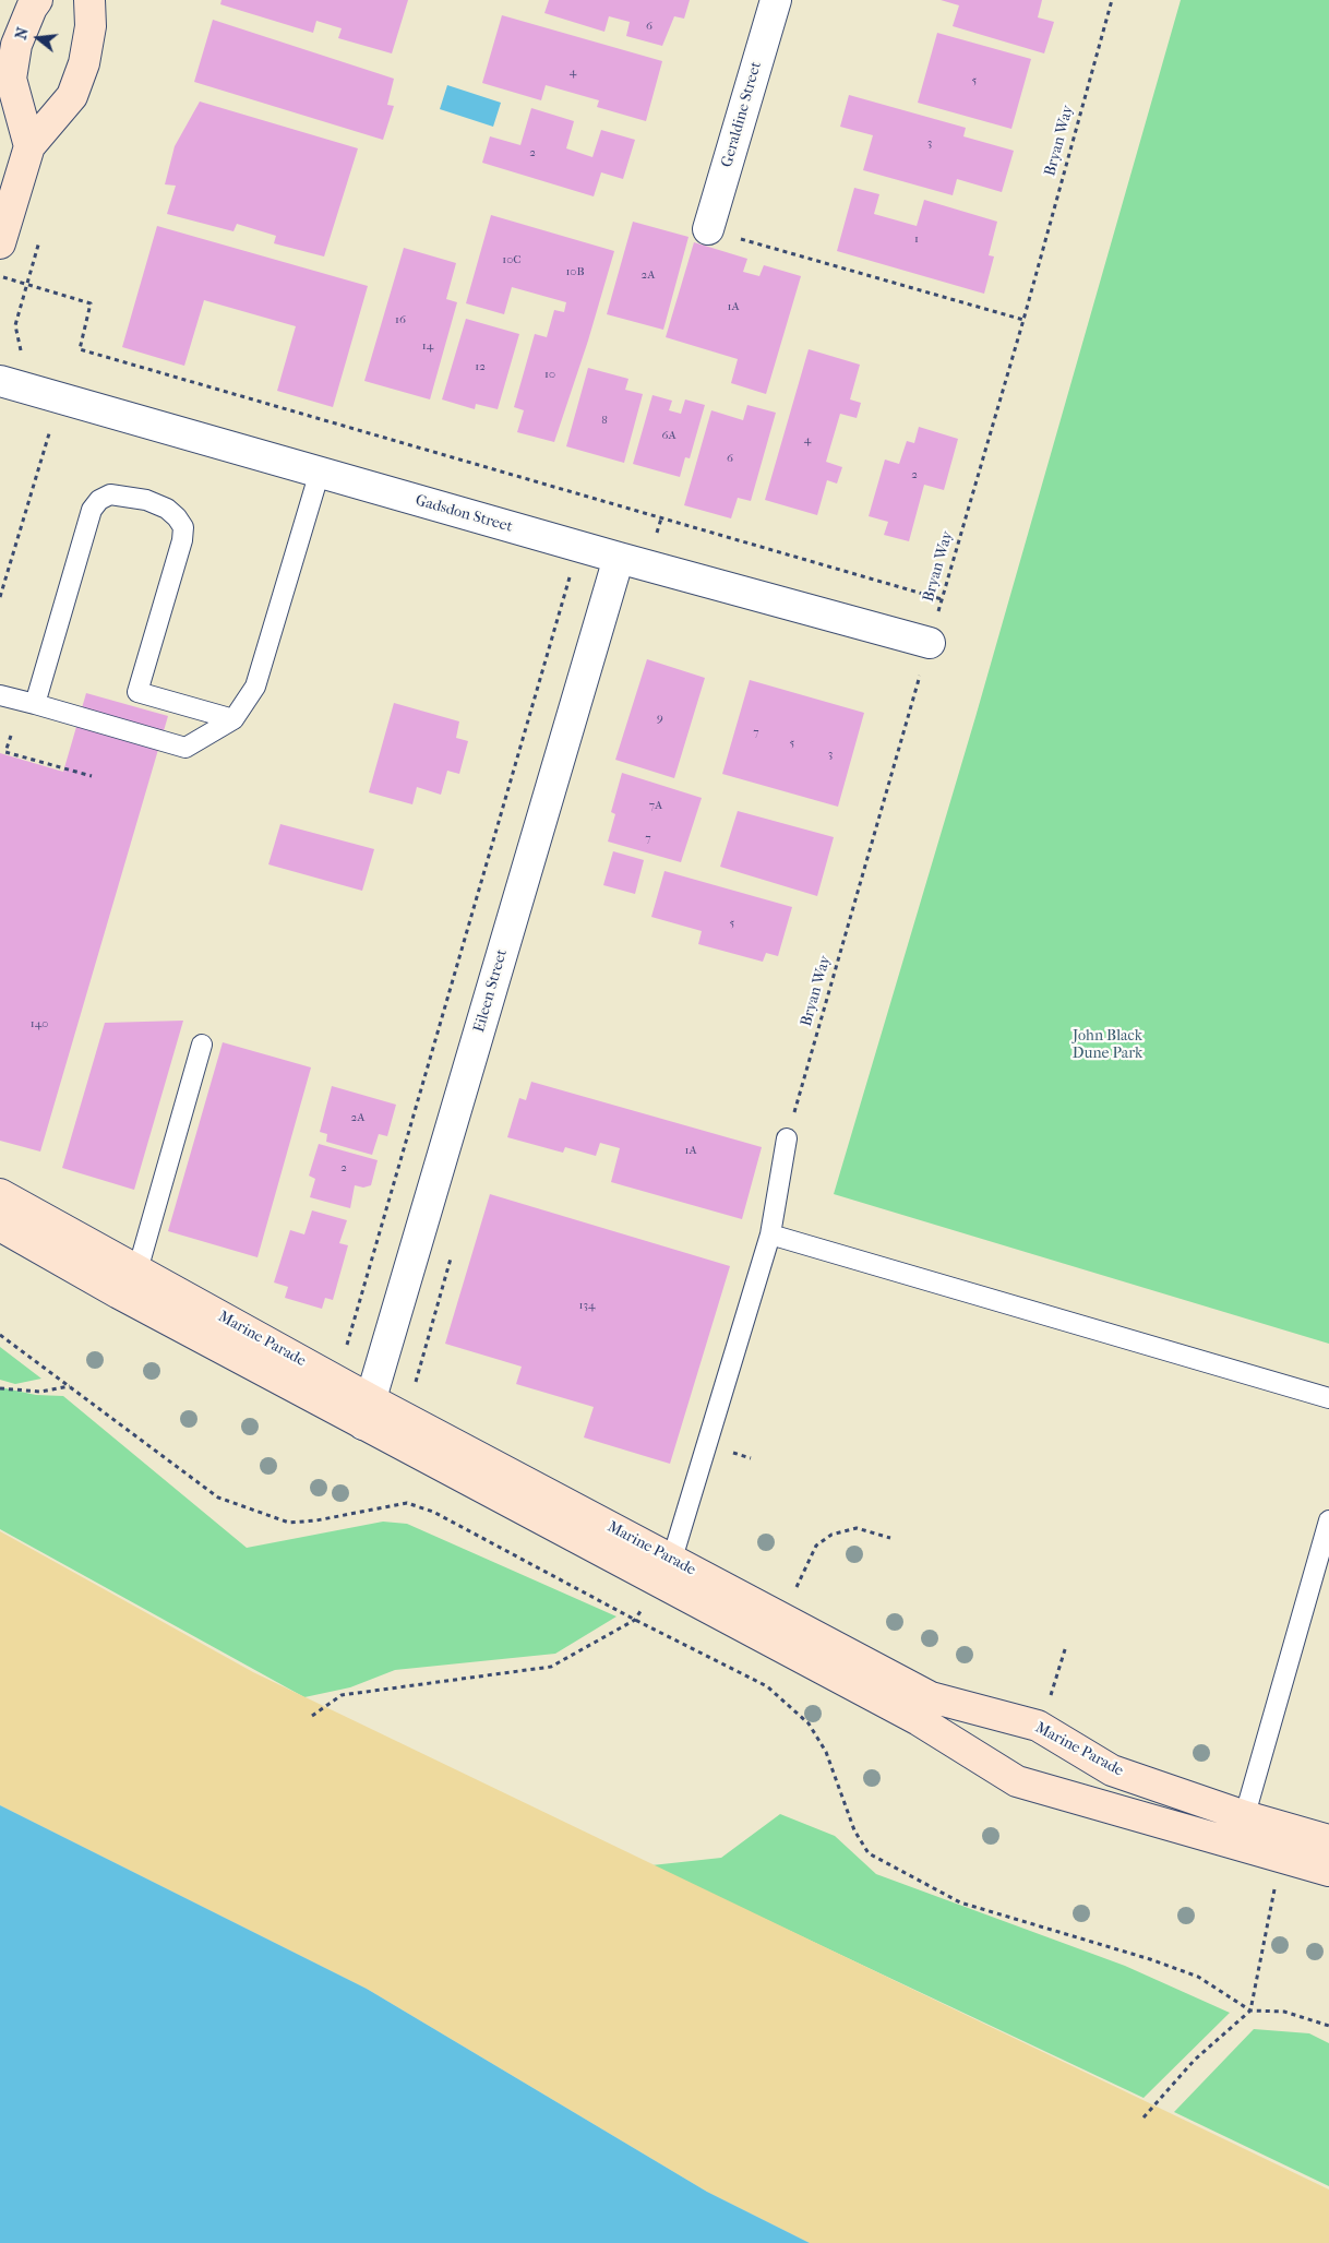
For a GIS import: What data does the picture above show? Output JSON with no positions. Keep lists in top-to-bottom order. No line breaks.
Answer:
{"streets":{"main road":["Marine Parade"],"street":["Geraldine Street","Gadsdon Street","Eileen Street"],"path":["Bryan Way"]},"crossings":[["Bryan Way","Gadsdon Street"],["Gadsdon Street","Eileen Street"],["Eileen Street","Marine Parade"]],"parks":["John Black Dune Park"],"house_numbers":["6","4","5","3","2","1","10C","10B","2A","1A","16","14","12","10","8","6A","4","6","2","9","7","5","3","7A","7","5","140","2A","1A","2","134"],"north":"left"}
